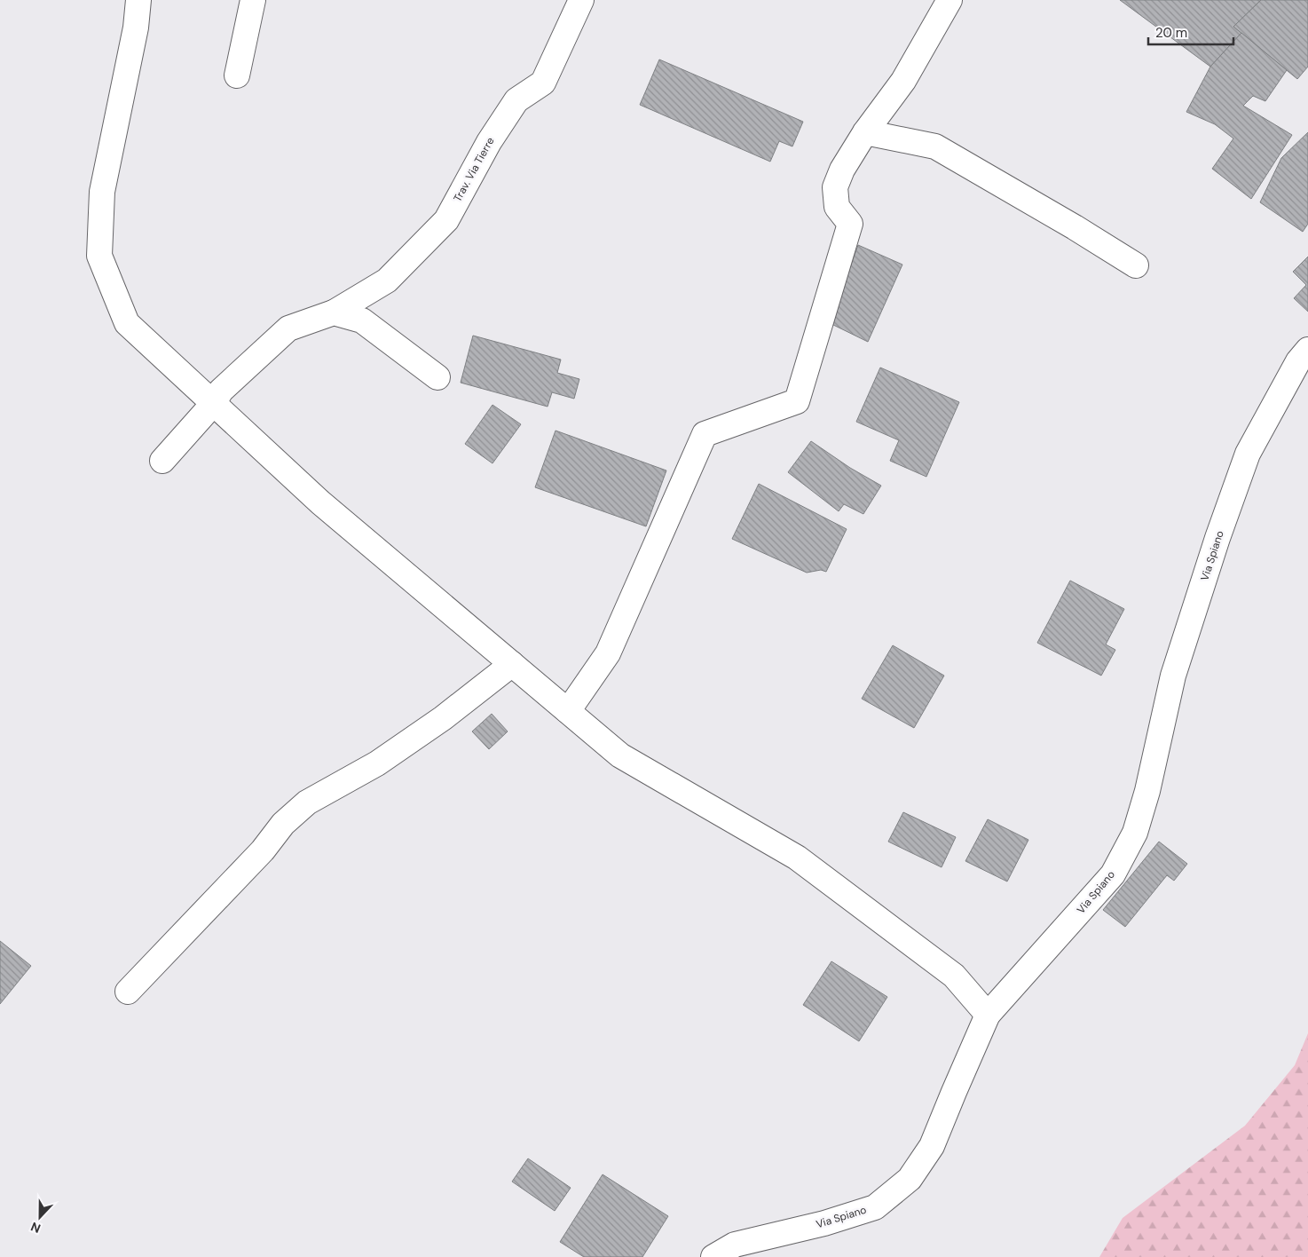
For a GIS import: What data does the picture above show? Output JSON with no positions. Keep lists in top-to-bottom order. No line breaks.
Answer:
{"streets":{"street":["Trav. Via Tierre","Via Spiano"]},"scale_bar":"20 m","north":"bottom"}
